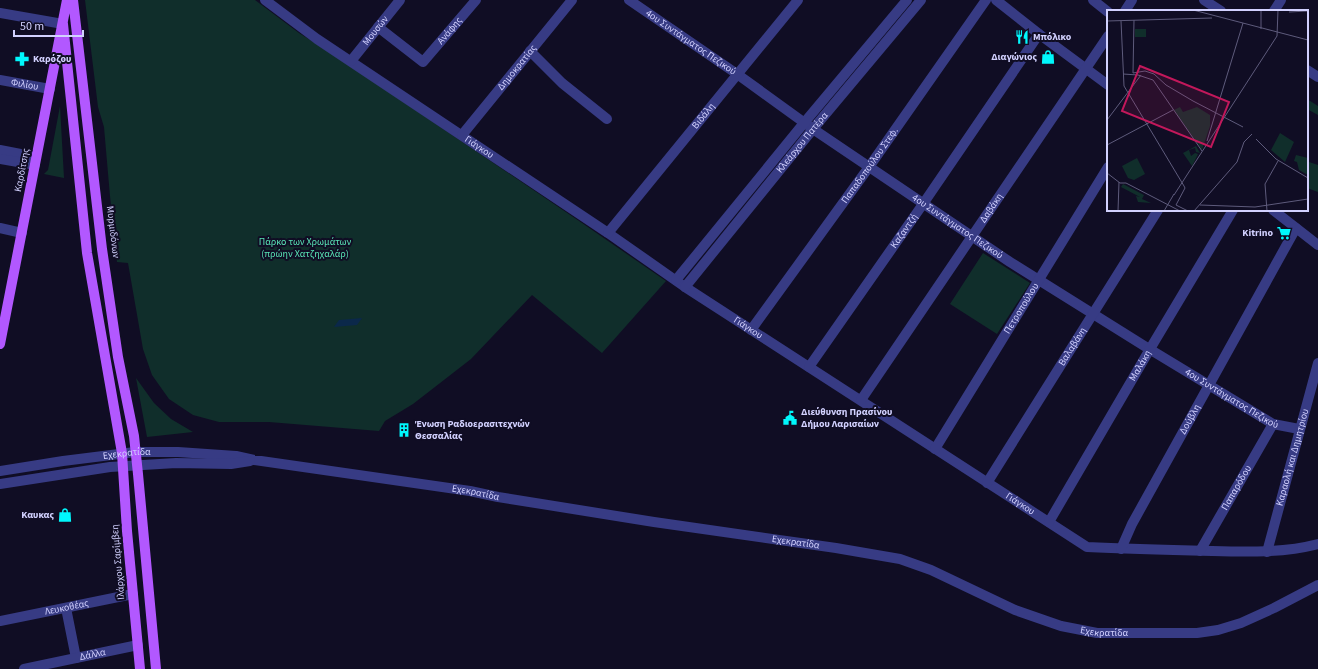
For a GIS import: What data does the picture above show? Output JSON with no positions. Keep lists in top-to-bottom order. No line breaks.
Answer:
{"streets":{"main road":["Καρδίτσης","Μυρμιδόνων","Ιλάρχου Σαρίμβεη"],"street":["Μουσών","Ανάφης","4ου Συντάγματος Πεζικού","Δημοκρατίας","Φιλίου","Βιδάλη","Κλεάρχου Πατέρα","Γιάγκου","Παπαδοπούλου Στεφ.","Δαβάκη","Καζαντζή","Πετροπούλου","Βαλαβάνη","Μαλάκη","Δούβλη","Εχεκρατίδα","Καραολή και Δημητρίου","Παπαρόδου","Λευκοθέας","Δάλλα"]},"crossings":[["Μουσών","Ανάφης"],["Μουσών","Γιάγκου"],["4ου Συντάγματος Πεζικού","Βιδάλη"],["4ου Συντάγματος Πεζικού","Κλεάρχου Πατέρα"],["4ου Συντάγματος Πεζικού","Παπαδοπούλου Στεφ."],["4ου Συντάγματος Πεζικού","Δαβάκη"],["4ου Συντάγματος Πεζικού","Καζαντζή"],["4ου Συντάγματος Πεζικού","Πετροπούλου"],["4ου Συντάγματος Πεζικού","Βαλαβάνη"],["4ου Συντάγματος Πεζικού","Μαλάκη"],["4ου Συντάγματος Πεζικού","Δούβλη"],["4ου Συντάγματος Πεζικού","Καραολή και Δημητρίου"],["4ου Συντάγματος Πεζικού","Παπαρόδου"],["Δημοκρατίας","Γιάγκου"],["Φιλίου","Καρδίτσης"],["Βιδάλη","Γιάγκου"],["Κλεάρχου Πατέρα","Γιάγκου"],["Γιάγκου","Παπαδοπούλου Στεφ."],["Γιάγκου","Δαβάκη"],["Γιάγκου","Καζαντζή"],["Γιάγκου","Πετροπούλου"],["Γιάγκου","Βαλαβάνη"],["Γιάγκου","Μαλάκη"],["Γιάγκου","Δούβλη"],["Γιάγκου","Καραολή και Δημητρίου"],["Γιάγκου","Παπαρόδου"],["Μυρμιδόνων","Εχεκρατίδα"],["Εχεκρατίδα","Ιλάρχου Σαρίμβεη"],["Ιλάρχου Σαρίμβεη","Λευκοθέας"],["Ιλάρχου Σαρίμβεη","Δάλλα"]],"parks":["Πάρκο των Χρωμάτων (πρώην Χατζηχαλάρ)"],"places":{"restaurant":["Μπόλικο"],"shop":["Διαγώνιος","Καυκας"],"pharmacy":["Καρόζου"],"supermarket":["Kitrino"],"public building":["Διεύθυνση Πρασίνου Δήμου Λαρισαίων"],"building":["Ένωση Ραδιοερασιτεχνών Θεσσαλίας"]},"scale_bar":"50 m"}
